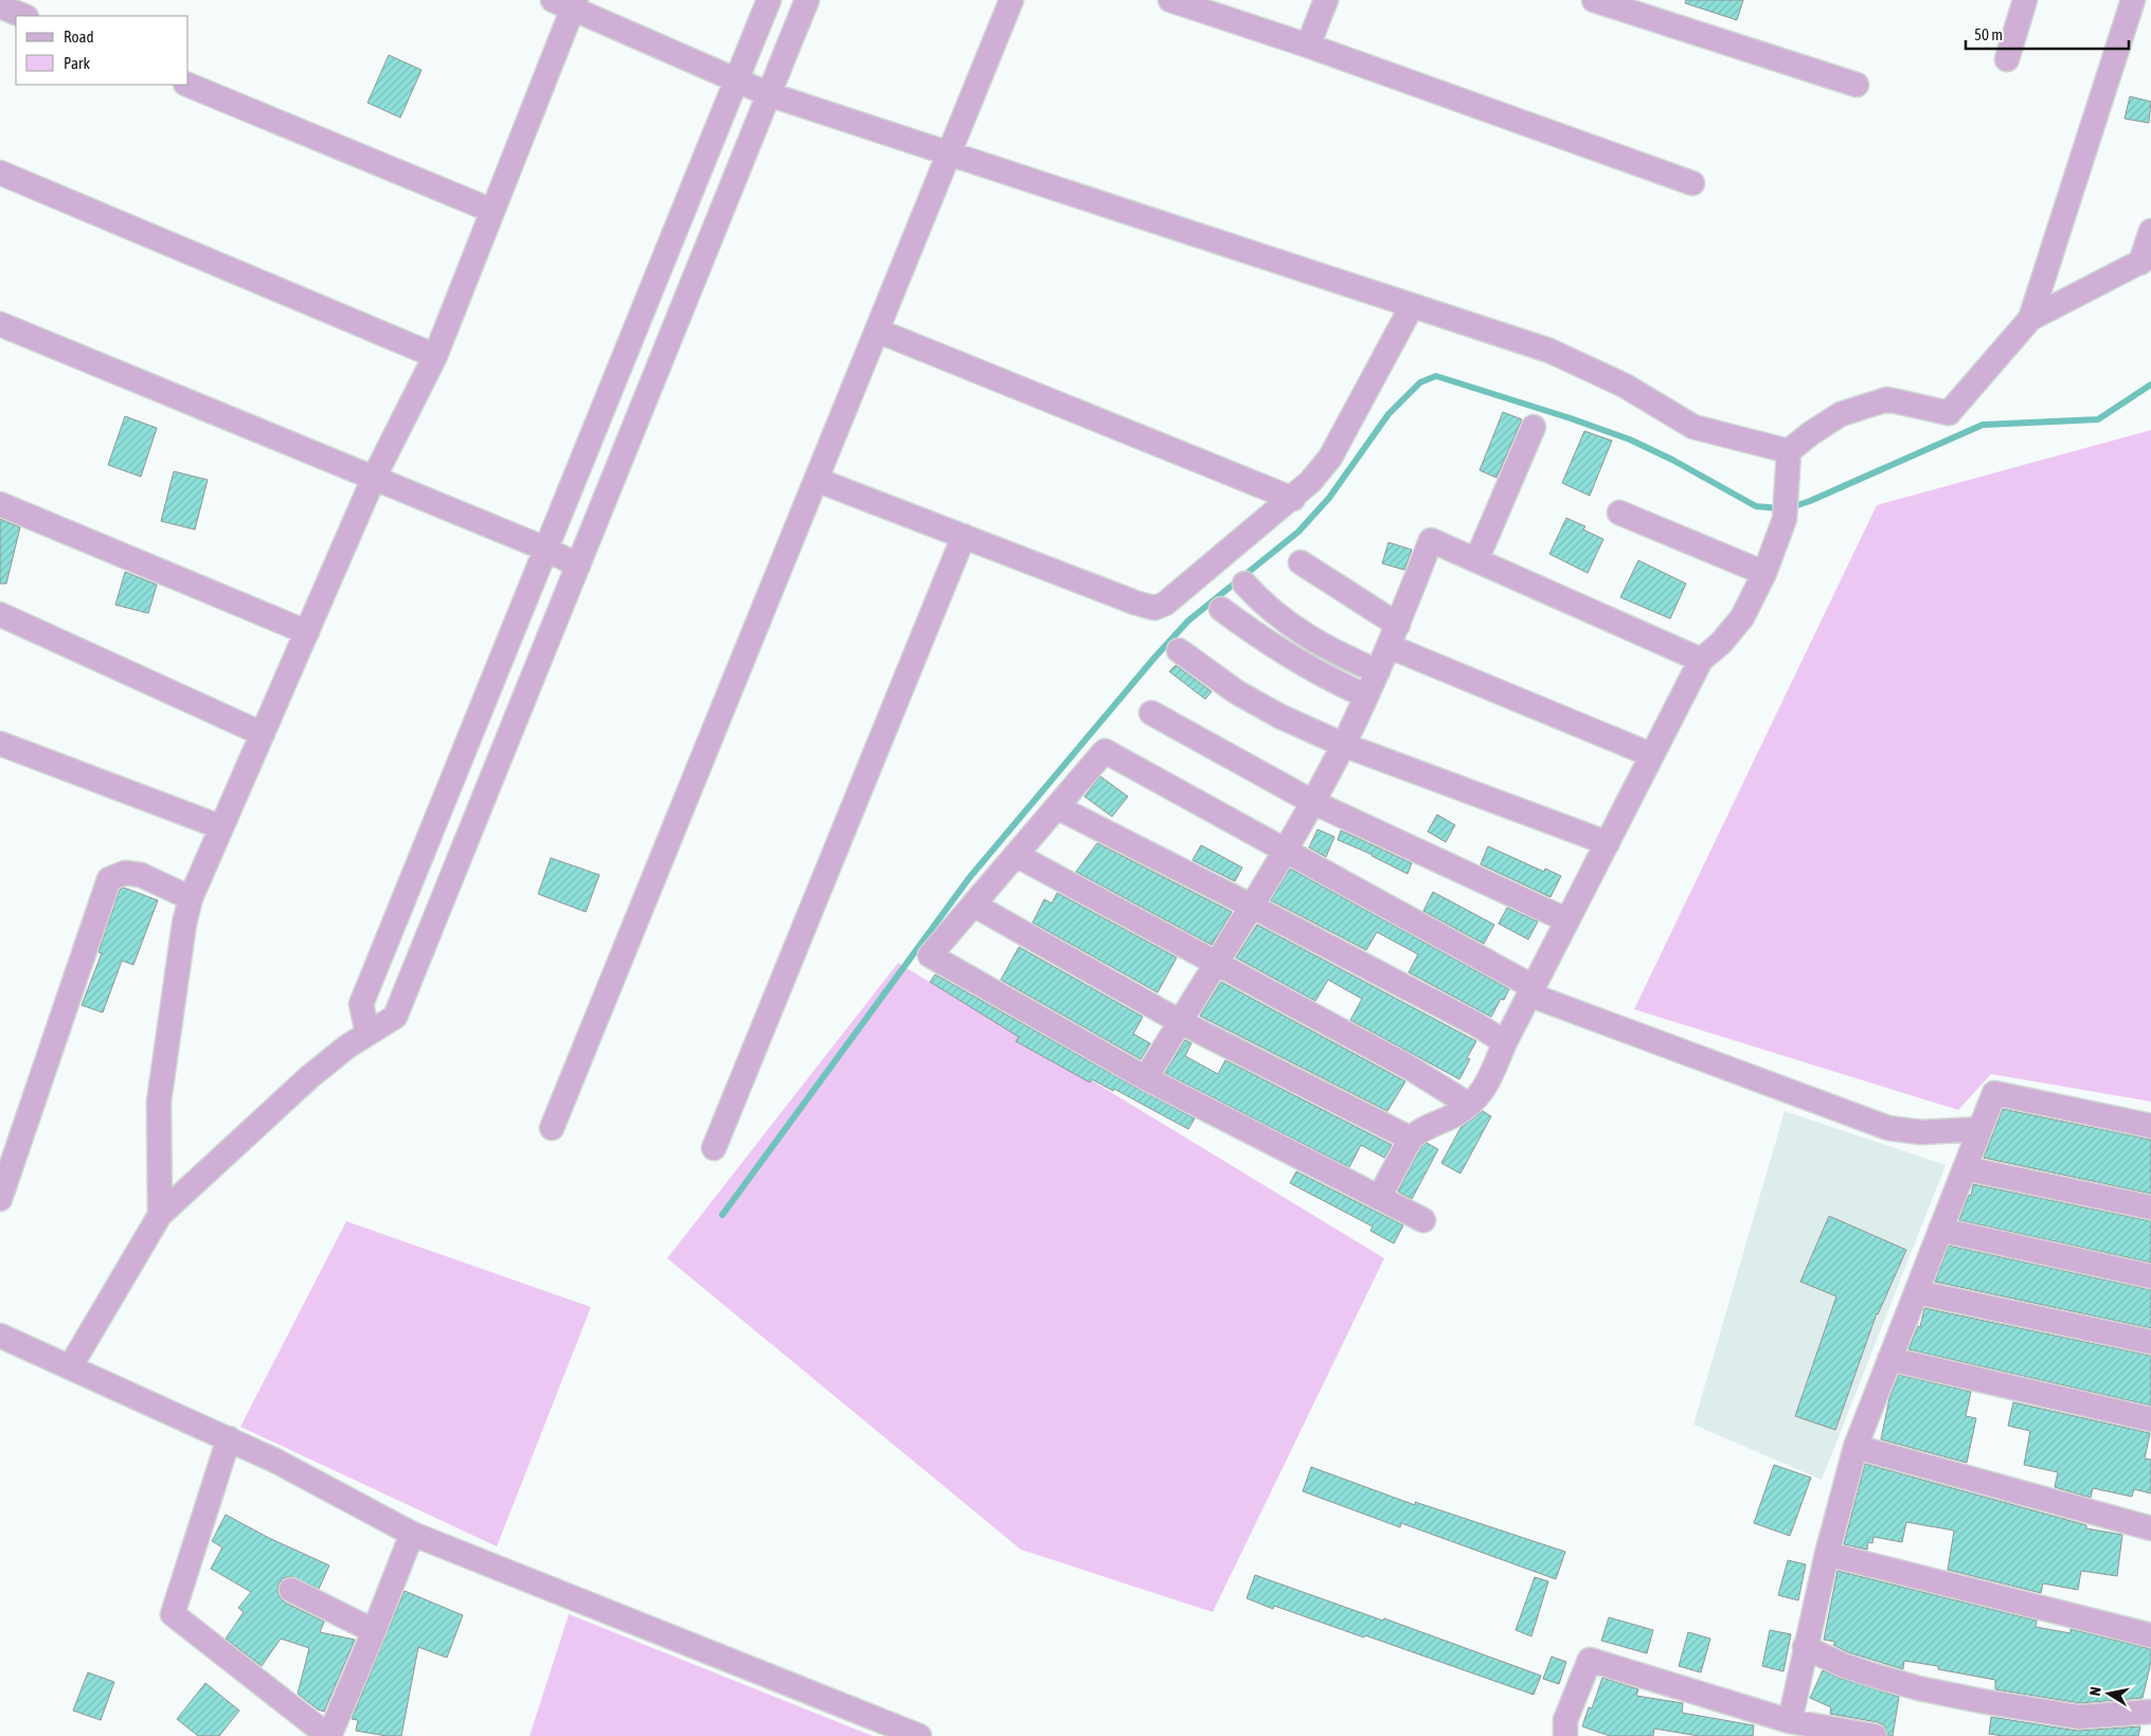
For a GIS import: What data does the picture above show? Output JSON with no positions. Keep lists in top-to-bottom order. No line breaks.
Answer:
{"legend":["Road","Park"],"scale_bar":"50 m","north":"left"}
